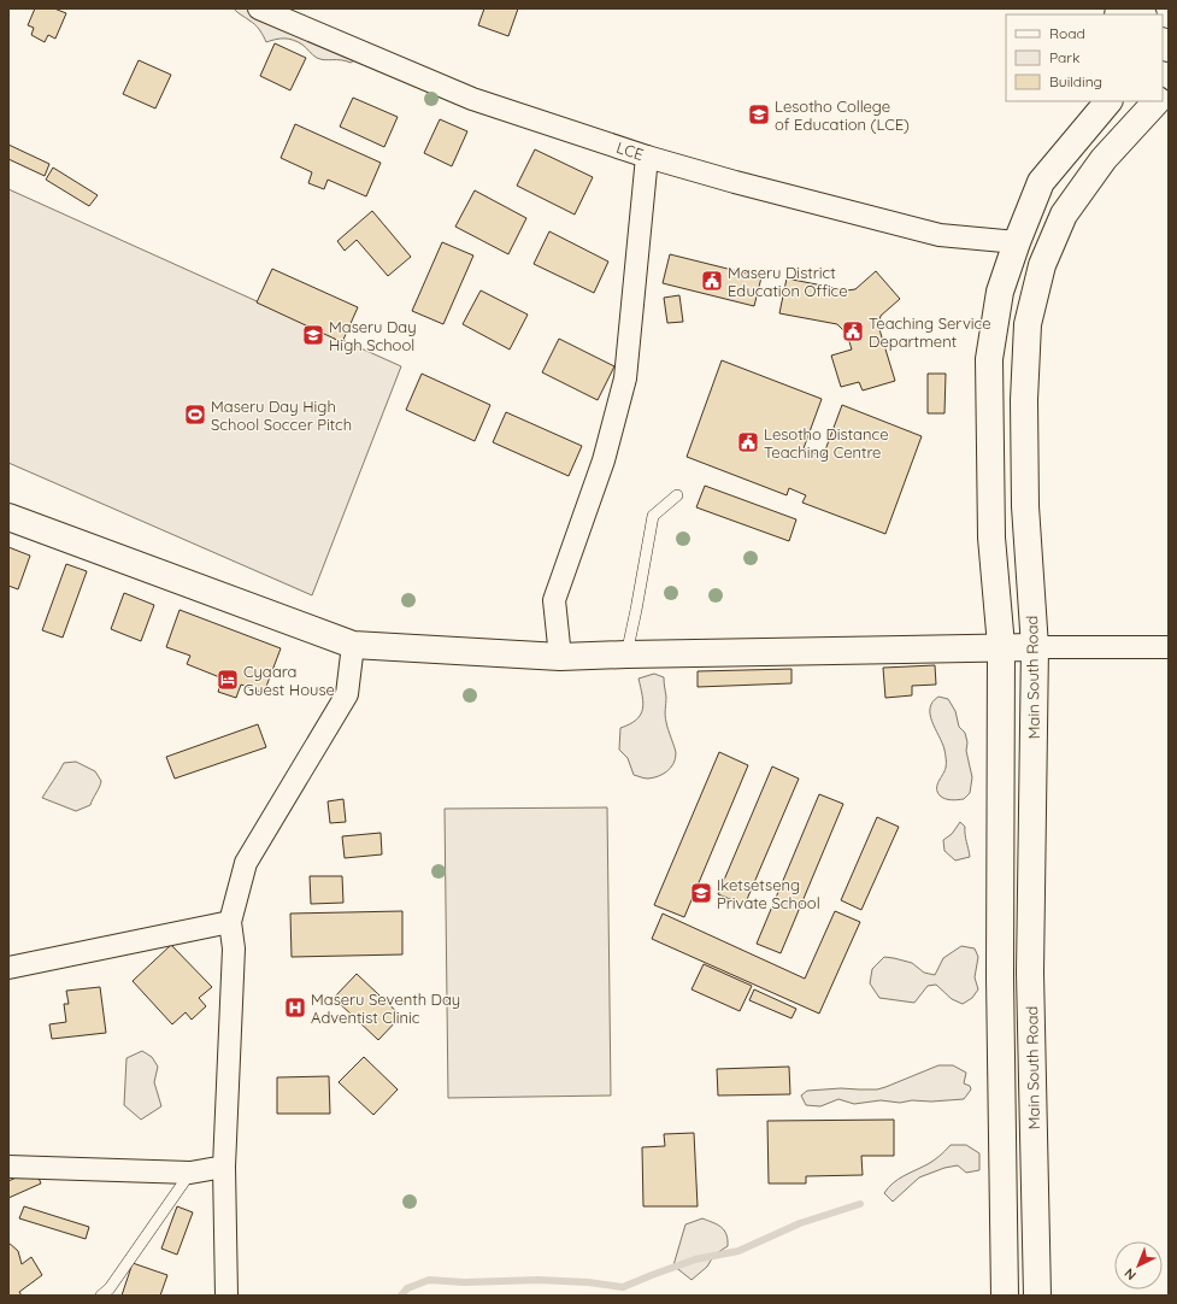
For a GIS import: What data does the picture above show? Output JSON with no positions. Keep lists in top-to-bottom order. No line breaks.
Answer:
{"streets":{"main road":["Main South Road"],"street":["LCE"]},"crossings":[["LCE","Main South Road"]],"places":{"school or university":["Lesotho College of Education (LCE)","Maseru Day High School","Iketsetseng Private School"],"public building":["Maseru District Education Office","Teaching Service Department","Lesotho Distance Teaching Centre"],"sports":["Maseru Day High School Soccer Pitch"],"hotel":["Cyaara Guest House"],"hospital":["Maseru Seventh Day Adventist Clinic"]},"legend":["Road","Park","Building"],"north":"bottom left"}
